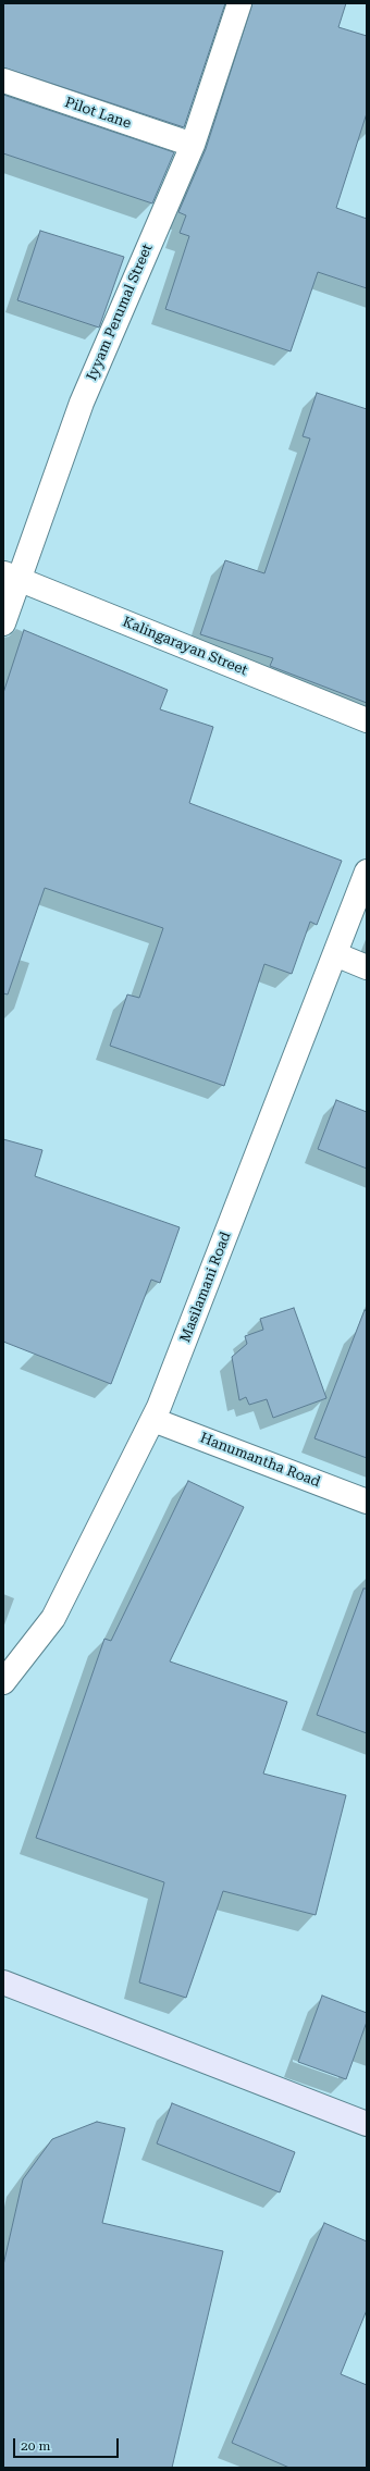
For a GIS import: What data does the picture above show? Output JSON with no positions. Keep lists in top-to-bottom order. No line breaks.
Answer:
{"streets":{"street":["Pilot Lane","Iyyam Perumal Street","Kalingarayan Street","Masilamani Road","Hanumantha Road"]},"crossings":[["Pilot Lane","Iyyam Perumal Street"],["Iyyam Perumal Street","Kalingarayan Street"],["Masilamani Road","Hanumantha Road"]],"scale_bar":"20 m"}
